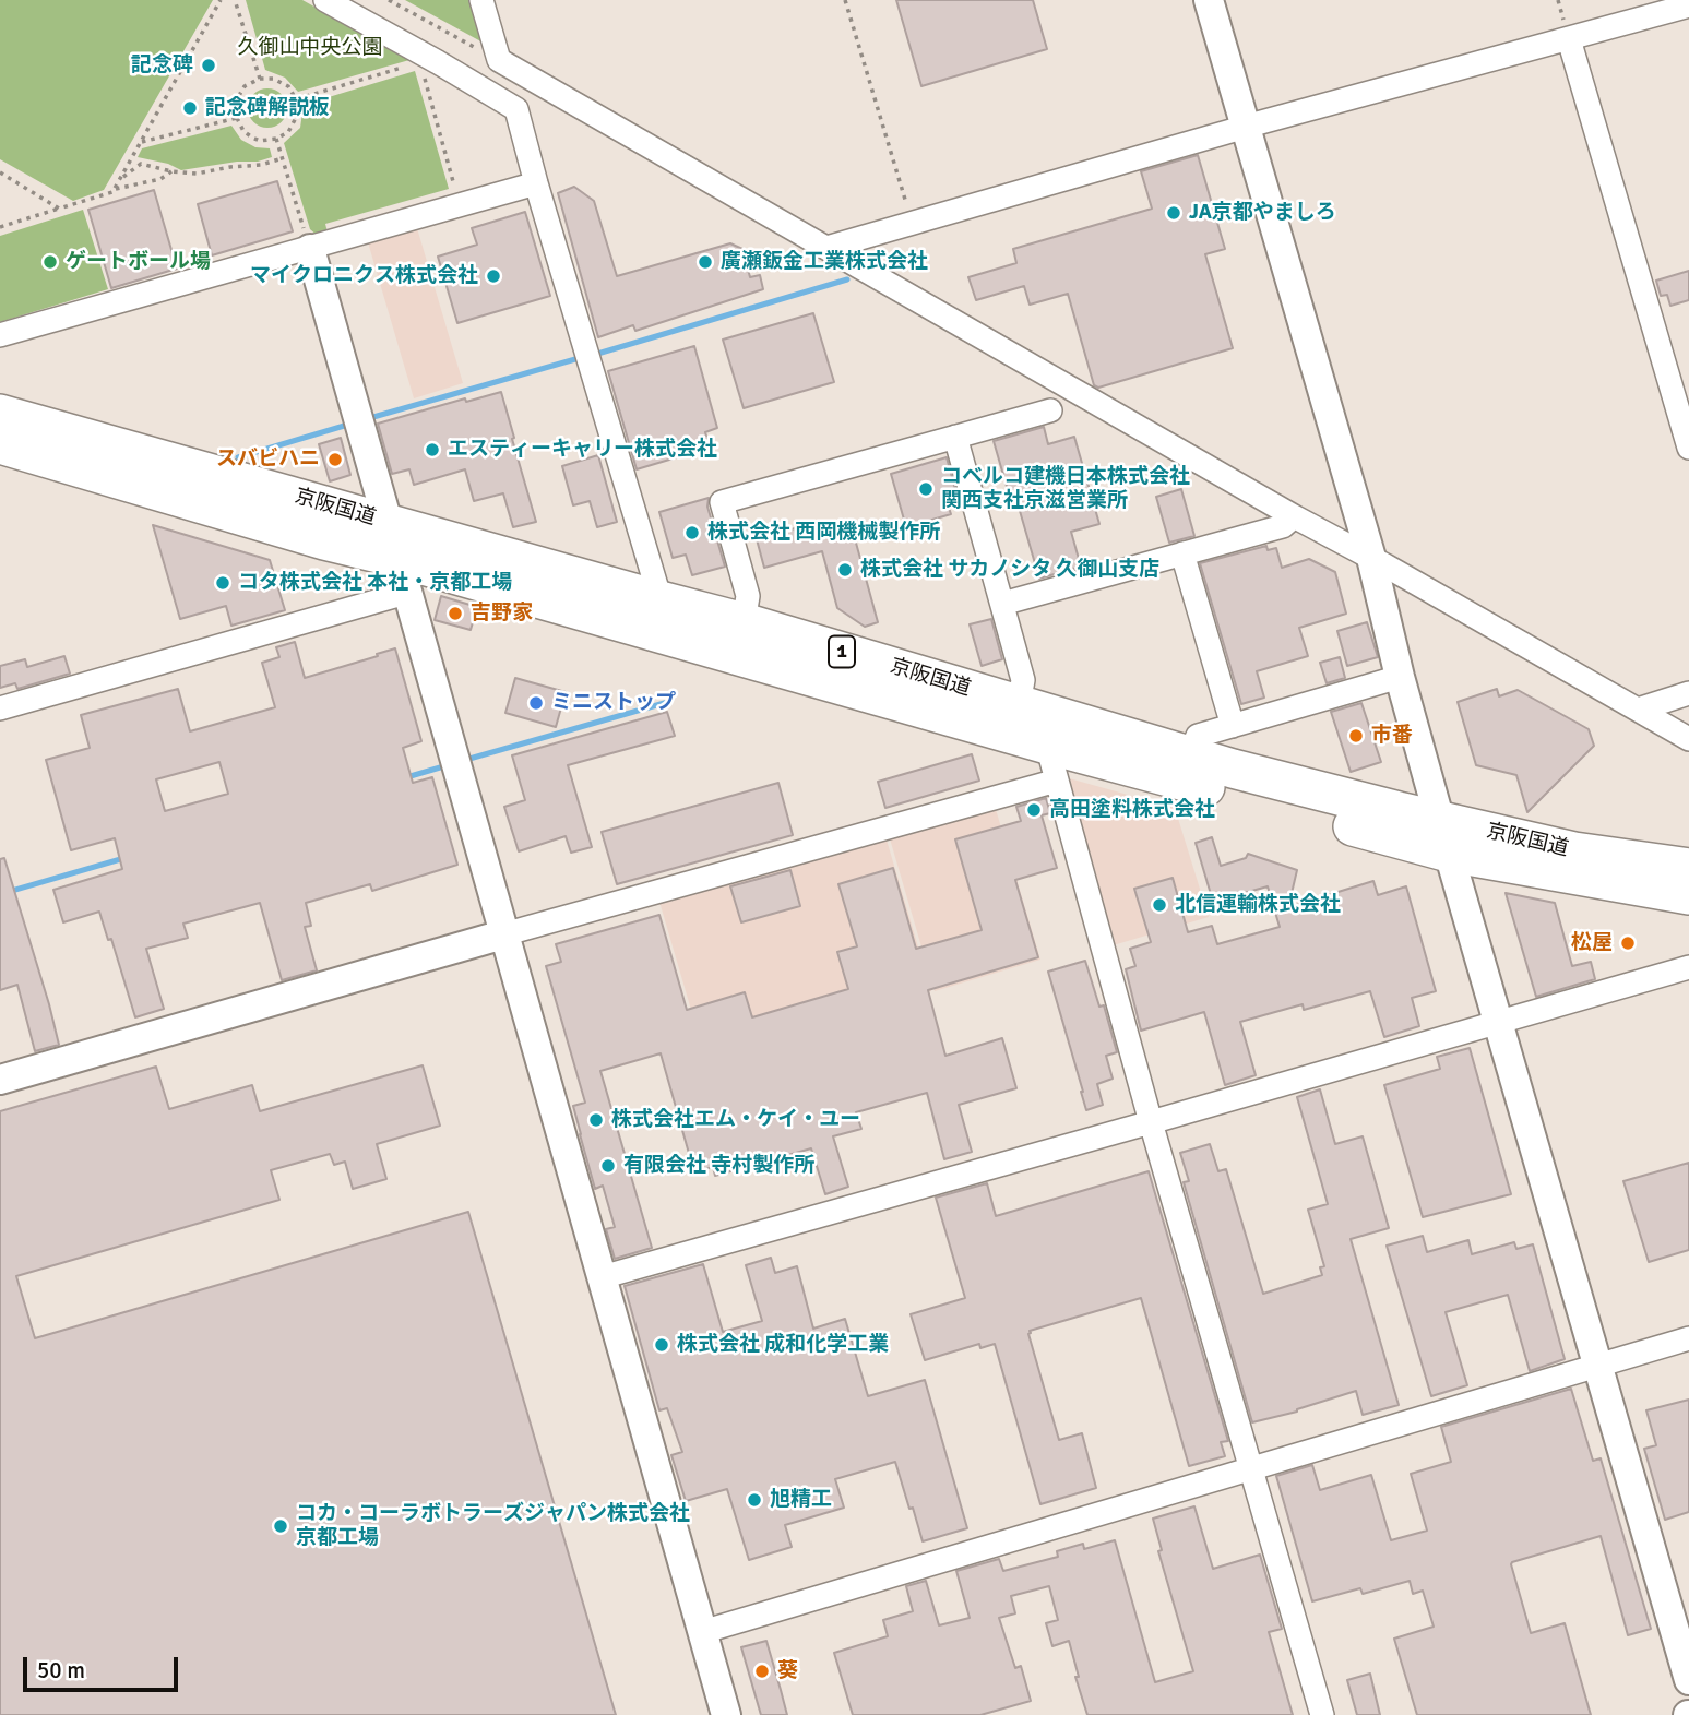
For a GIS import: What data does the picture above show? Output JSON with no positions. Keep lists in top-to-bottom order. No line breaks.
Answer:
{"streets":{"highway":["京阪国道","1"]},"parks":["久御山中央公園"],"places":["記念碑","記念碑解説板","JA京都やましろ","ゲートボール場","廣瀬鈑金工業株式会社","マイクロニクス株式会社","エスティーキャリー株式会社","スバビハニ","コベルコ建機日本株式会社 関西支社京滋営業所","株式会社 西岡機械製作所","株式会社 サカノシタ 久御山支店","コタ株式会社 本社・京都工場","吉野家","ミニストップ","市番","高田塗料株式会社","北信運輸株式会社","松屋","株式会社エム・ケイ・ユー","有限会社 寺村製作所","株式会社 成和化学工業","旭精工","コカ・コーラボトラーズジャパン株式会社 京都工場","葵"],"scale_bar":"50 m"}
